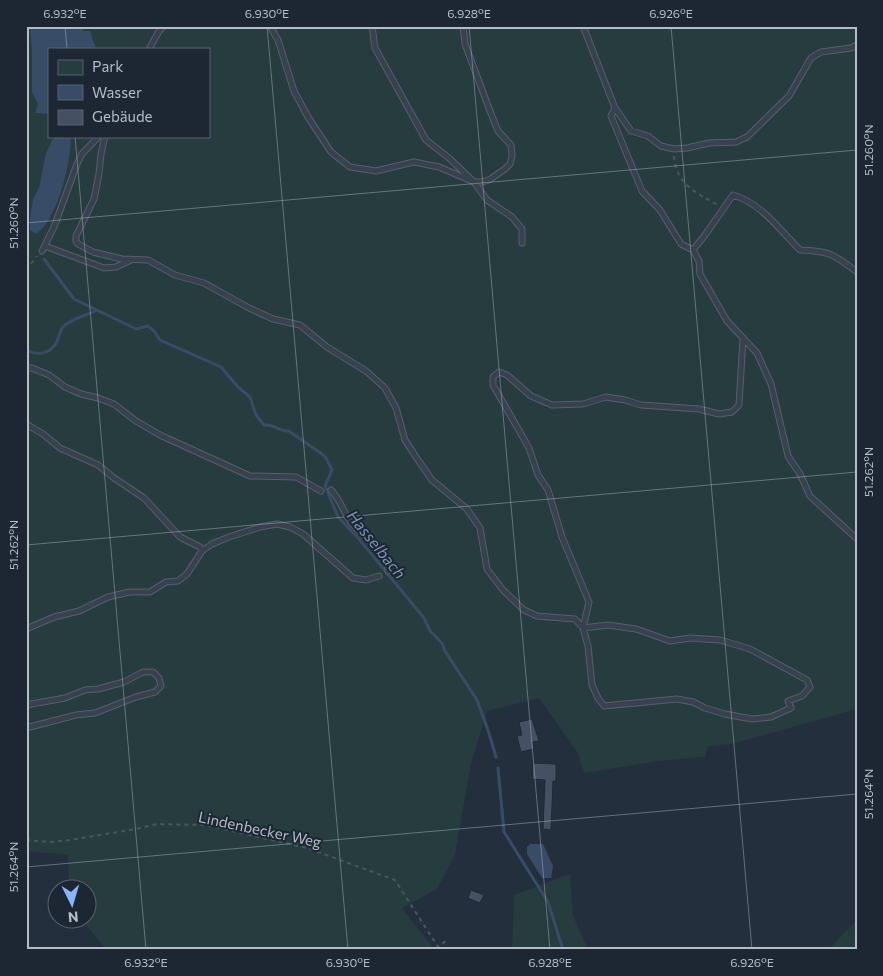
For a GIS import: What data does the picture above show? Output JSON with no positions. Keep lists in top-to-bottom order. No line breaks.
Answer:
{"streets":{"path":["Lindenbecker Weg"]},"water":["Hasselbach"],"legend":["Park","Wasser","Gebäude"],"north":"bottom","coordinates":["6.932°E","6.930°E","6.928°E","6.926°E","51.260°N","51.262°N","51.264°N"]}
